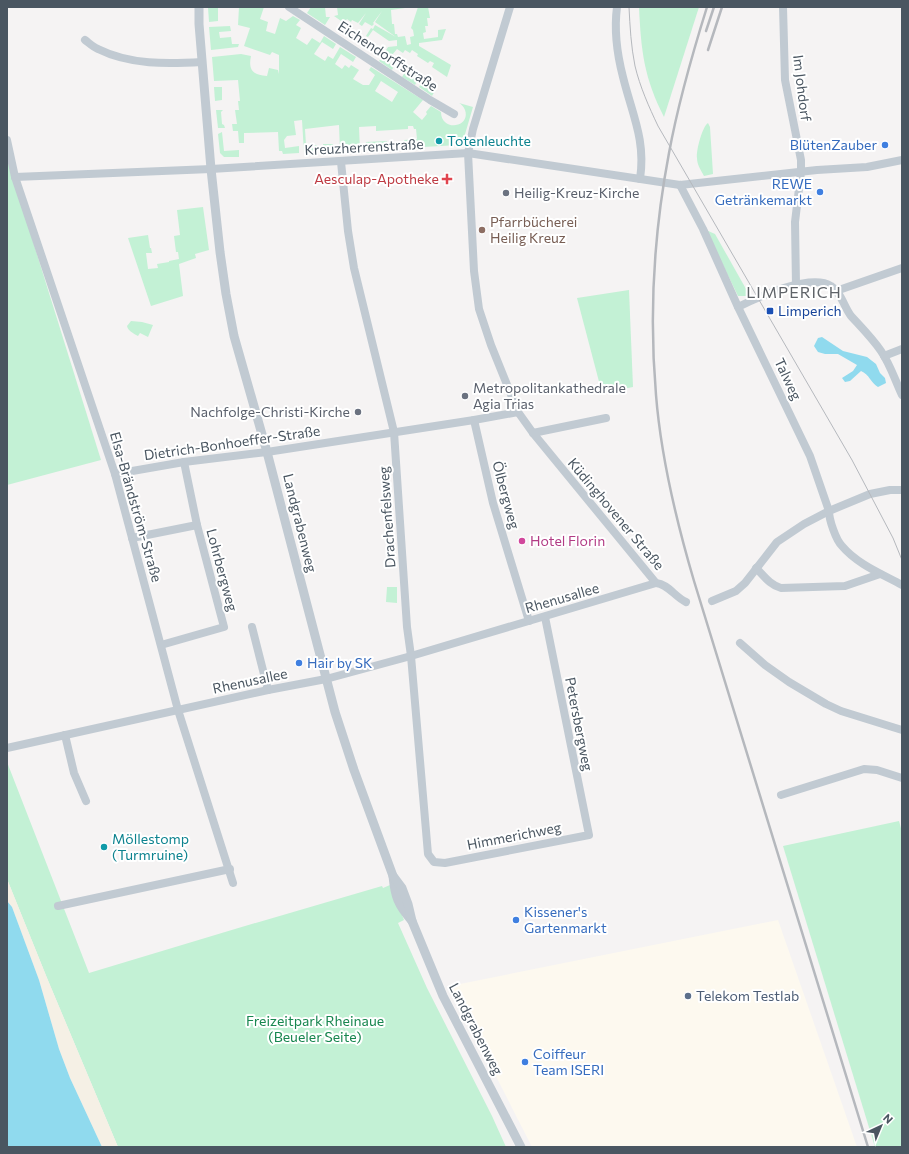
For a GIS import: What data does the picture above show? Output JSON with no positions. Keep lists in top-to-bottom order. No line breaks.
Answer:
{"streets":{"street":["Eichendorffstraße","Im Johdorf","Kreuzherrenstraße","Talweg","Dietrich-Bonhoeffer-Straße","Ölbergweg","Elsa-Brändström-Straße","Küdinghovener Straße","Drachenfelsweg","Landgrabenweg","Lohrbergweg","Rhenusallee","Petersbergweg","Himmerichweg"]},"crossings":[["Im Johdorf","Kreuzherrenstraße"],["Kreuzherrenstraße","Talweg"],["Kreuzherrenstraße","Elsa-Brändström-Straße"],["Kreuzherrenstraße","Küdinghovener Straße"],["Kreuzherrenstraße","Drachenfelsweg"],["Kreuzherrenstraße","Landgrabenweg"],["Dietrich-Bonhoeffer-Straße","Ölbergweg"],["Dietrich-Bonhoeffer-Straße","Elsa-Brändström-Straße"],["Dietrich-Bonhoeffer-Straße","Küdinghovener Straße"],["Dietrich-Bonhoeffer-Straße","Drachenfelsweg"],["Dietrich-Bonhoeffer-Straße","Landgrabenweg"],["Dietrich-Bonhoeffer-Straße","Lohrbergweg"],["Ölbergweg","Rhenusallee"],["Elsa-Brändström-Straße","Lohrbergweg"],["Elsa-Brändström-Straße","Rhenusallee"],["Küdinghovener Straße","Rhenusallee"],["Drachenfelsweg","Rhenusallee"],["Drachenfelsweg","Himmerichweg"],["Landgrabenweg","Rhenusallee"],["Rhenusallee","Petersbergweg"],["Petersbergweg","Himmerichweg"]],"districts":["LIMPERICH"],"parks":["Freizeitpark Rheinaue (Beueler Seite)"],"places":{"other":["Totenleuchte","BlütenZauber","REWE Getränkemarkt","Heilig-Kreuz-Kirche","Pfarrbücherei Heilig Kreuz","Metropolitankathedrale Agia Trias","Nachfolge-Christi-Kirche","Hotel Florin","Hair by SK","Möllestomp (Turmruine)","Kissener's Gartenmarkt","Telekom Testlab","Coiffeur Team ISERI"],"health":["Aesculap-Apotheke"],"transit":["Limperich"]},"north":"top right"}
